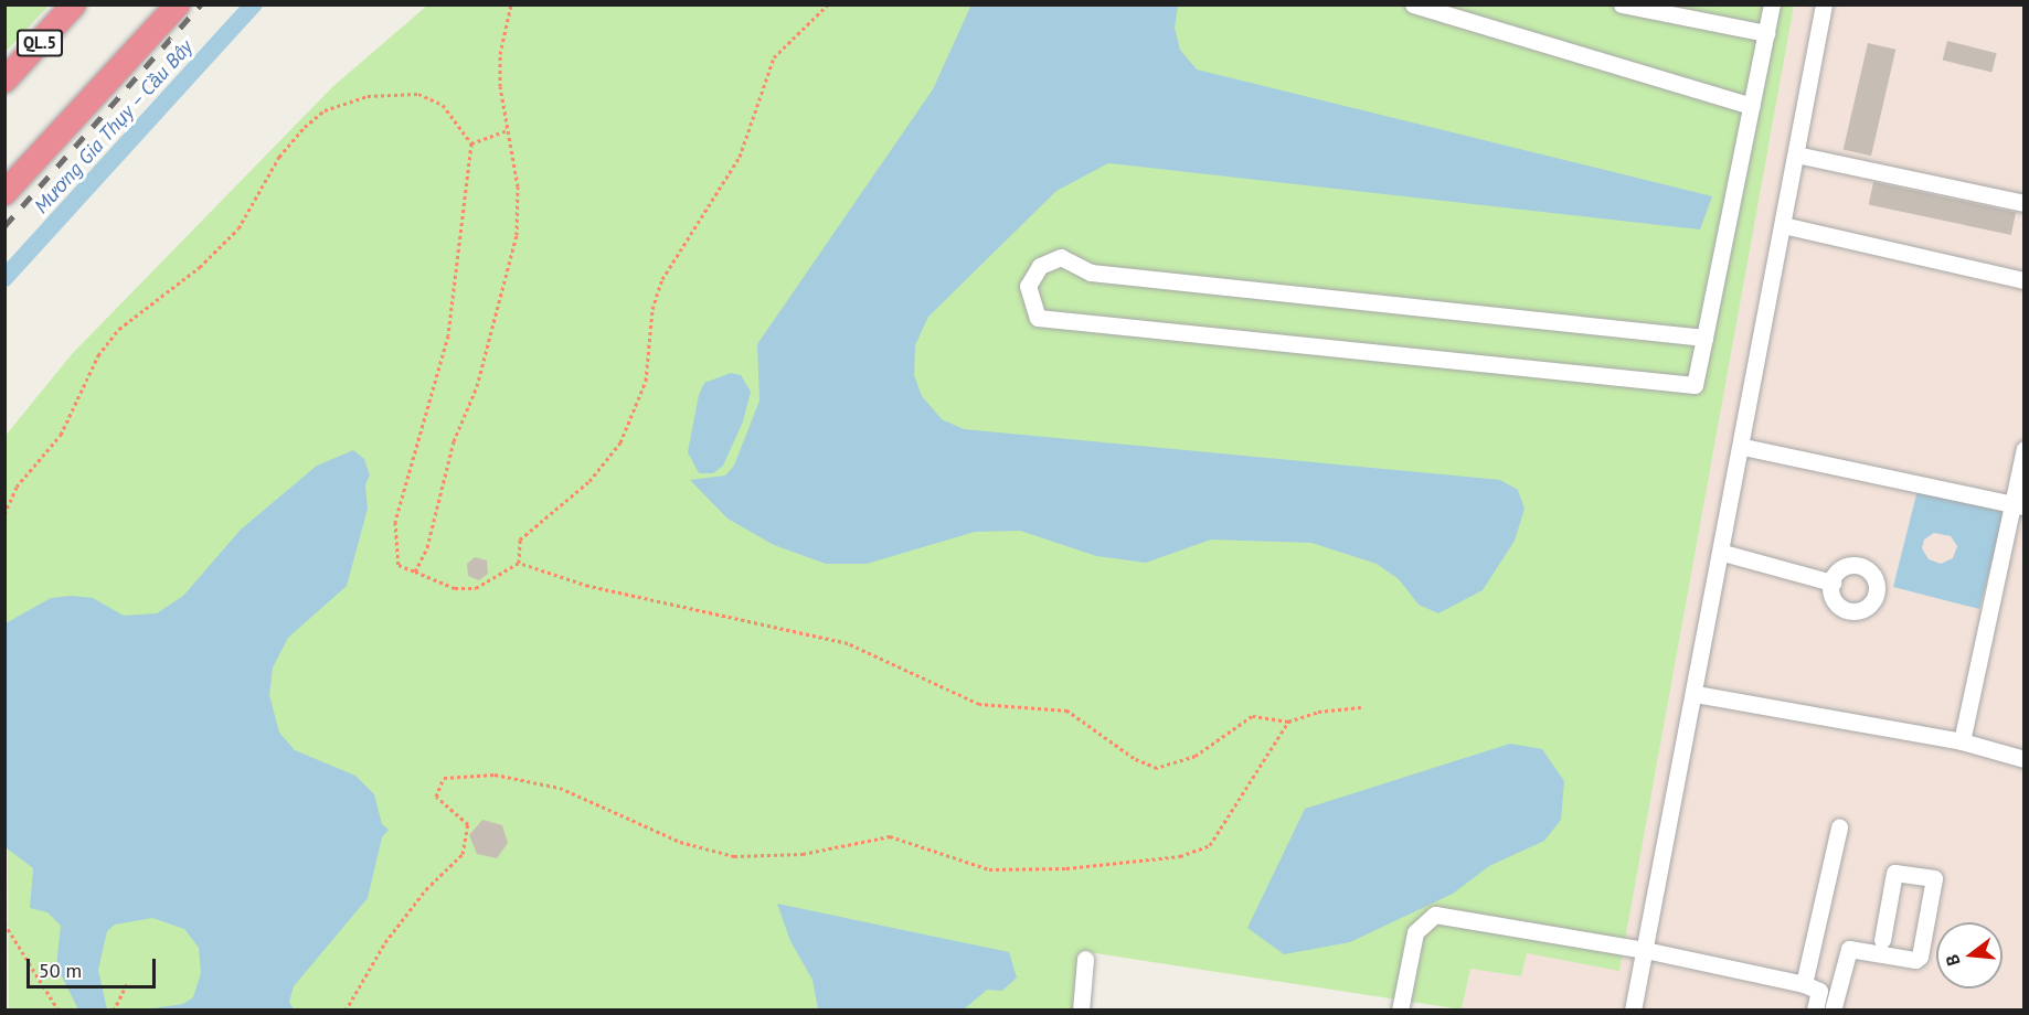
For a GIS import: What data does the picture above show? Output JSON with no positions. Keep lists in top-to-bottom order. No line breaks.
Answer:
{"streets":{"highway":["QL.5"]},"water":["Mương Gia Thụy – Cầu Bây"],"scale_bar":"50 m","north":"left"}
